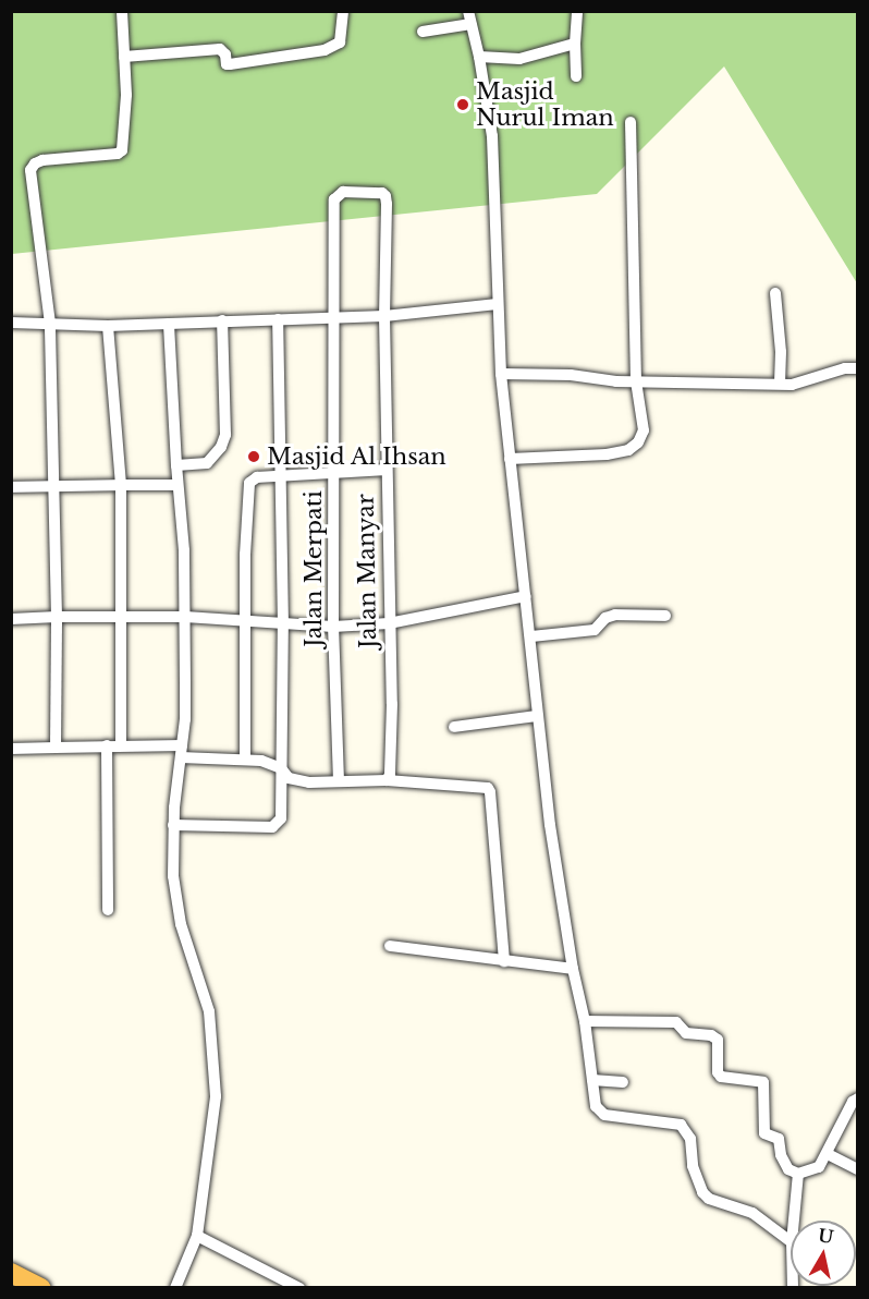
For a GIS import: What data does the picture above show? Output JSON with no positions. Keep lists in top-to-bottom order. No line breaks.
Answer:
{"streets":{"street":["Jalan Merpati","Jalan Manyar"]},"crossings":[["Jalan Merpati","Jalan Manyar"]],"places":["Masjid Nurul Iman","Masjid Al Ihsan"],"north":"top"}
